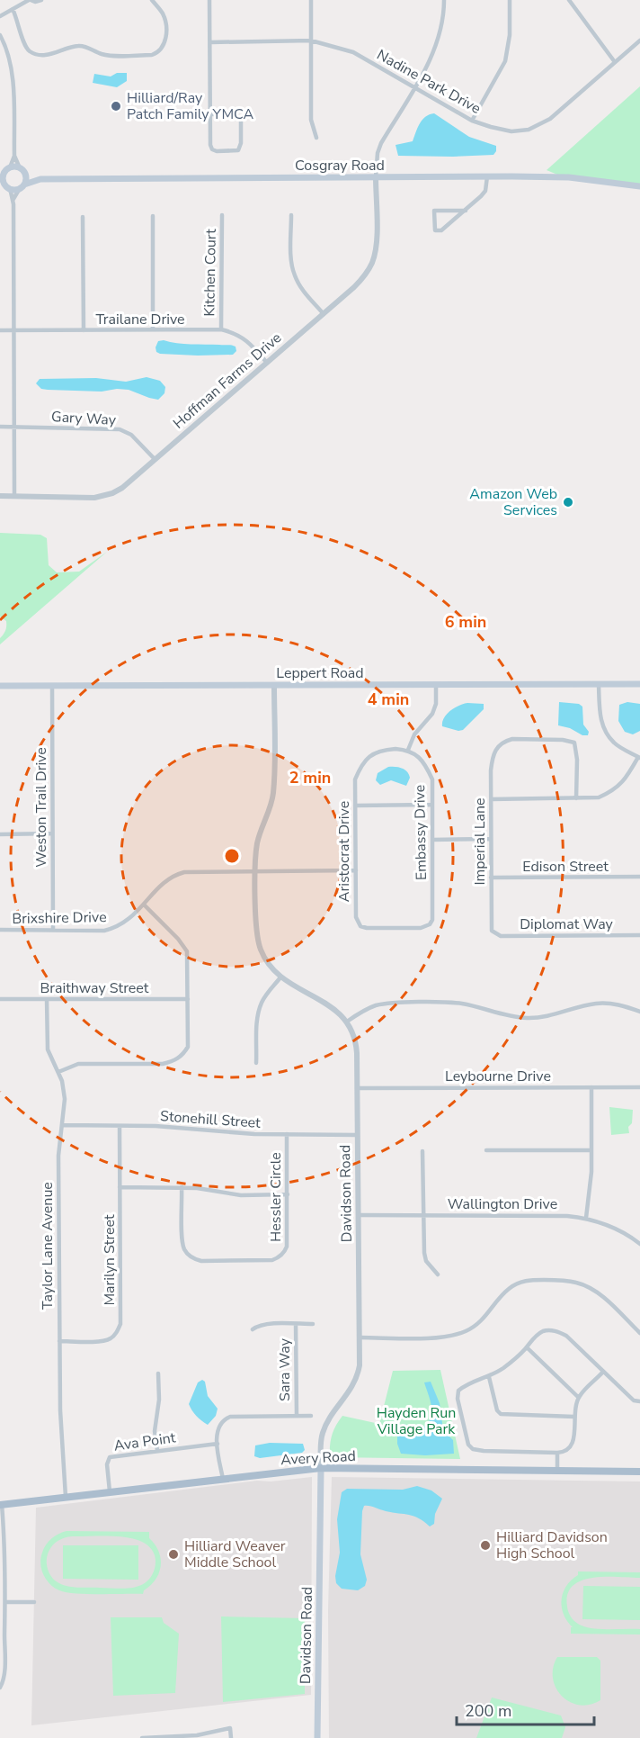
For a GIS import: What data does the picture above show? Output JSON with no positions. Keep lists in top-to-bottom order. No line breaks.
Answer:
{"streets":{"main road":["Cosgray Road","Leppert Road","Davidson Road","Avery Road"],"street":["Nadine Park Drive","Kitchen Court","Trailane Drive","Hoffman Farms Drive","Gary Way","Weston Trail Drive","Embassy Drive","Imperial Lane","Aristocrat Drive","Edison Street","Brixshire Drive","Diplomat Way","Braithway Street","Leybourne Drive","Stonehill Street","Hessler Circle","Wallington Drive","Taylor Lane Avenue","Marilyn Street","Sara Way","Ava Point"]},"crossings":[["Cosgray Road","Hoffman Farms Drive"],["Kitchen Court","Trailane Drive"],["Trailane Drive","Hoffman Farms Drive"],["Hoffman Farms Drive","Gary Way"],["Leppert Road","Weston Trail Drive"],["Leppert Road","Davidson Road"],["Weston Trail Drive","Brixshire Drive"],["Embassy Drive","Aristocrat Drive"],["Imperial Lane","Edison Street"],["Imperial Lane","Diplomat Way"],["Aristocrat Drive","Brixshire Drive"],["Brixshire Drive","Davidson Road"],["Braithway Street","Taylor Lane Avenue"],["Leybourne Drive","Davidson Road"],["Stonehill Street","Davidson Road"],["Stonehill Street","Hessler Circle"],["Stonehill Street","Taylor Lane Avenue"],["Stonehill Street","Marilyn Street"],["Davidson Road","Wallington Drive"],["Davidson Road","Avery Road"],["Taylor Lane Avenue","Marilyn Street"],["Taylor Lane Avenue","Avery Road"],["Ava Point","Avery Road"]],"parks":["Hayden Run Village Park"],"places":["Hilliard/Ray Patch Family YMCA","Amazon Web Services","Hilliard Davidson High School","Hilliard Weaver Middle School"],"scale_bar":"200 m","rings":["6 min","4 min","2 min"]}
